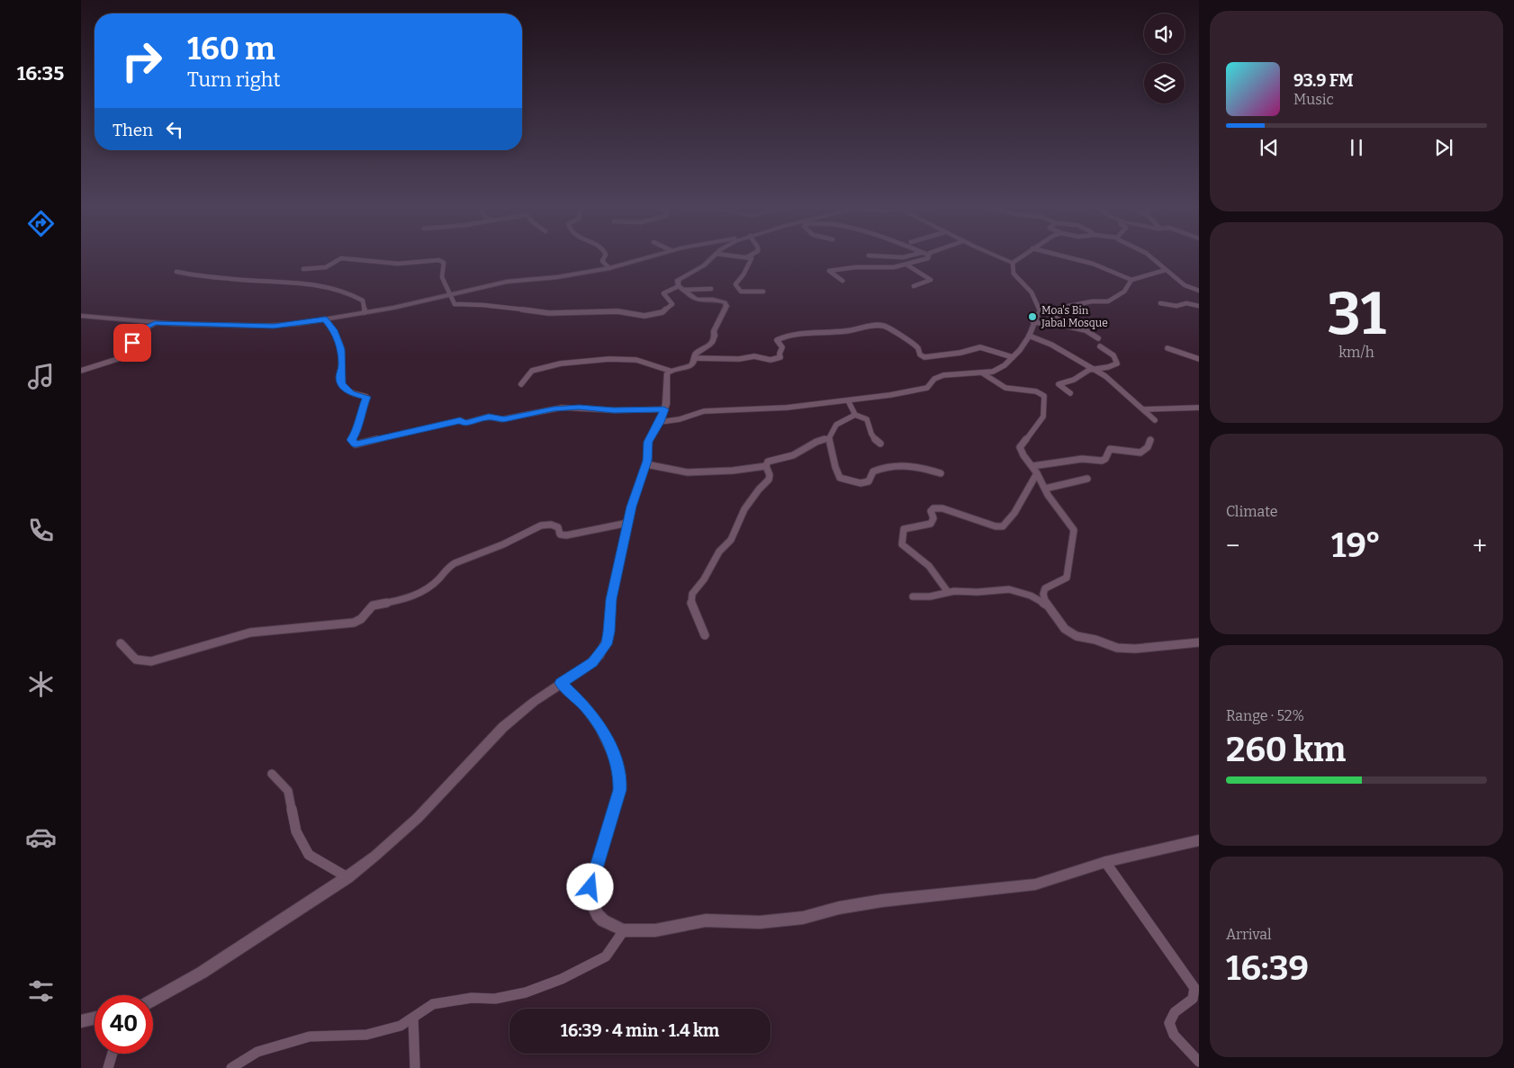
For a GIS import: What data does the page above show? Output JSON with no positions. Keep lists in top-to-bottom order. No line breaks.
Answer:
{"places":["Moa's Bin Jabal Mosque"],"page":{"tabs":"16:35","turn":["160 m","Turn right"],"song":["93.9 FM","Music"],"then":"Then","tile":[["31","km/h"],"Climate",["Range · 52%","260 km"],["Arrival","16:39"]],"heat":["−","19°","+"],"limit":"40","trip":"16:39 · 4 min · 1.4 km"}}
